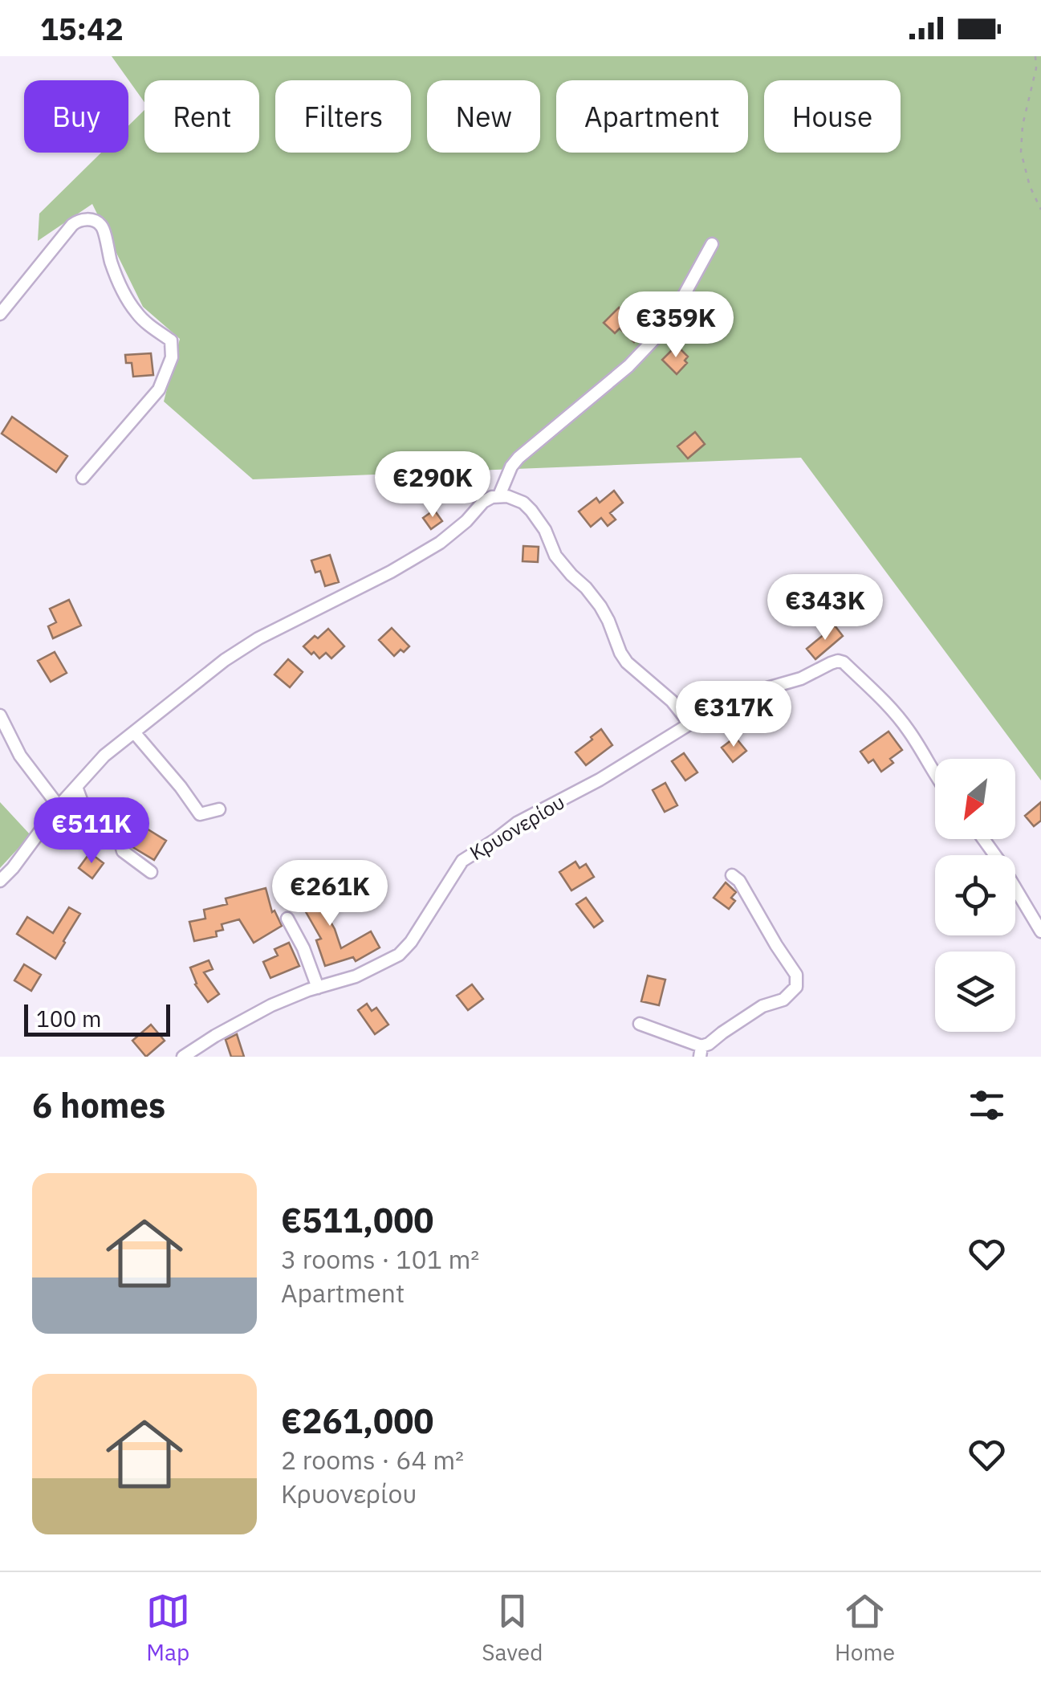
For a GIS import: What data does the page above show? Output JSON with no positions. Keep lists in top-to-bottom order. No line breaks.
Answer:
{"streets":{"street":["Κρυονερίου"]},"scale_bar":"100 m","north":"bottom left","page":{"status":"15:42","chip":["Buy","Rent","Filters","New","Apartment","House"],"price":["€359K","€290K","€343K","€317K","€511K","€261K"],"scale":"100 m","heading":"6 homes","list":[{"name":"€511,000","note":"3 rooms · 101 m² · Apartment"},{"name":"€261,000","note":"2 rooms · 64 m² · Κρυονερίου"}],"tabs":["Map","Saved","Home"]}}
